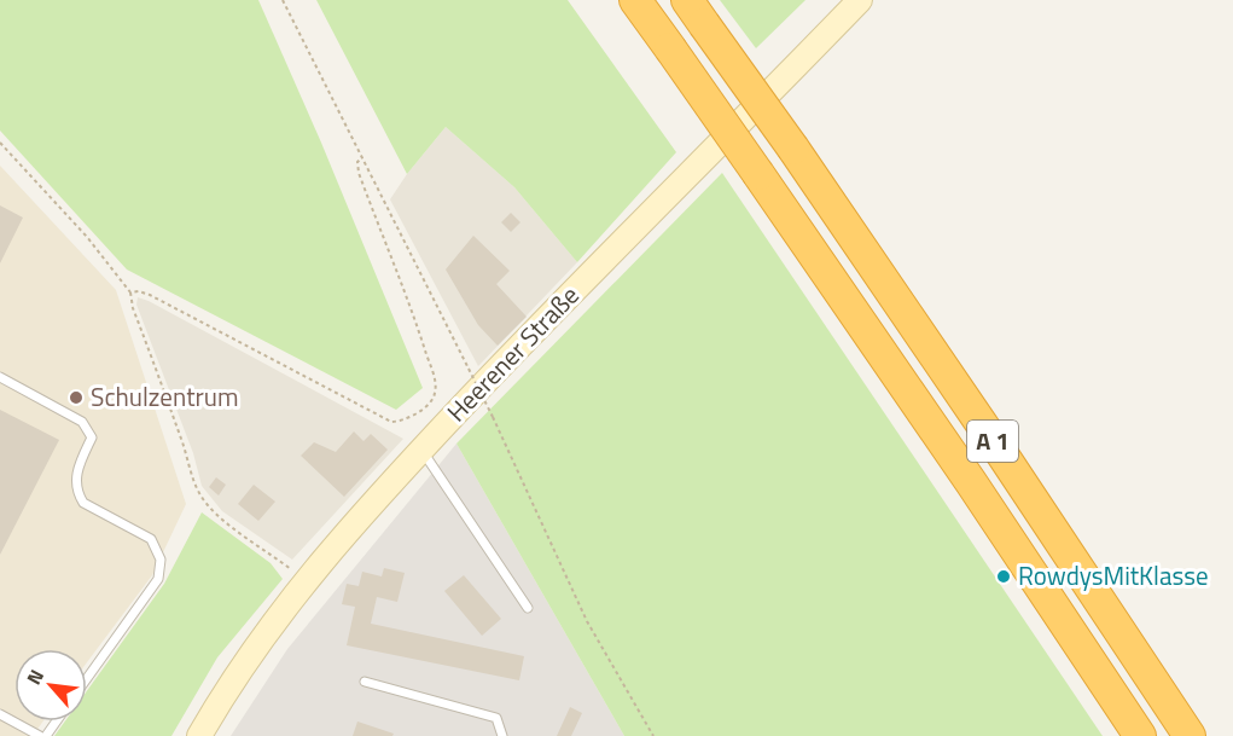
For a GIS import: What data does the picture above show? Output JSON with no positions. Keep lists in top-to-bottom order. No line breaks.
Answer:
{"streets":{"highway":["A 1"],"main road":["Heerener Straße"]},"places":["Schulzentrum","RowdysMitKlasse"],"north":"top left"}
